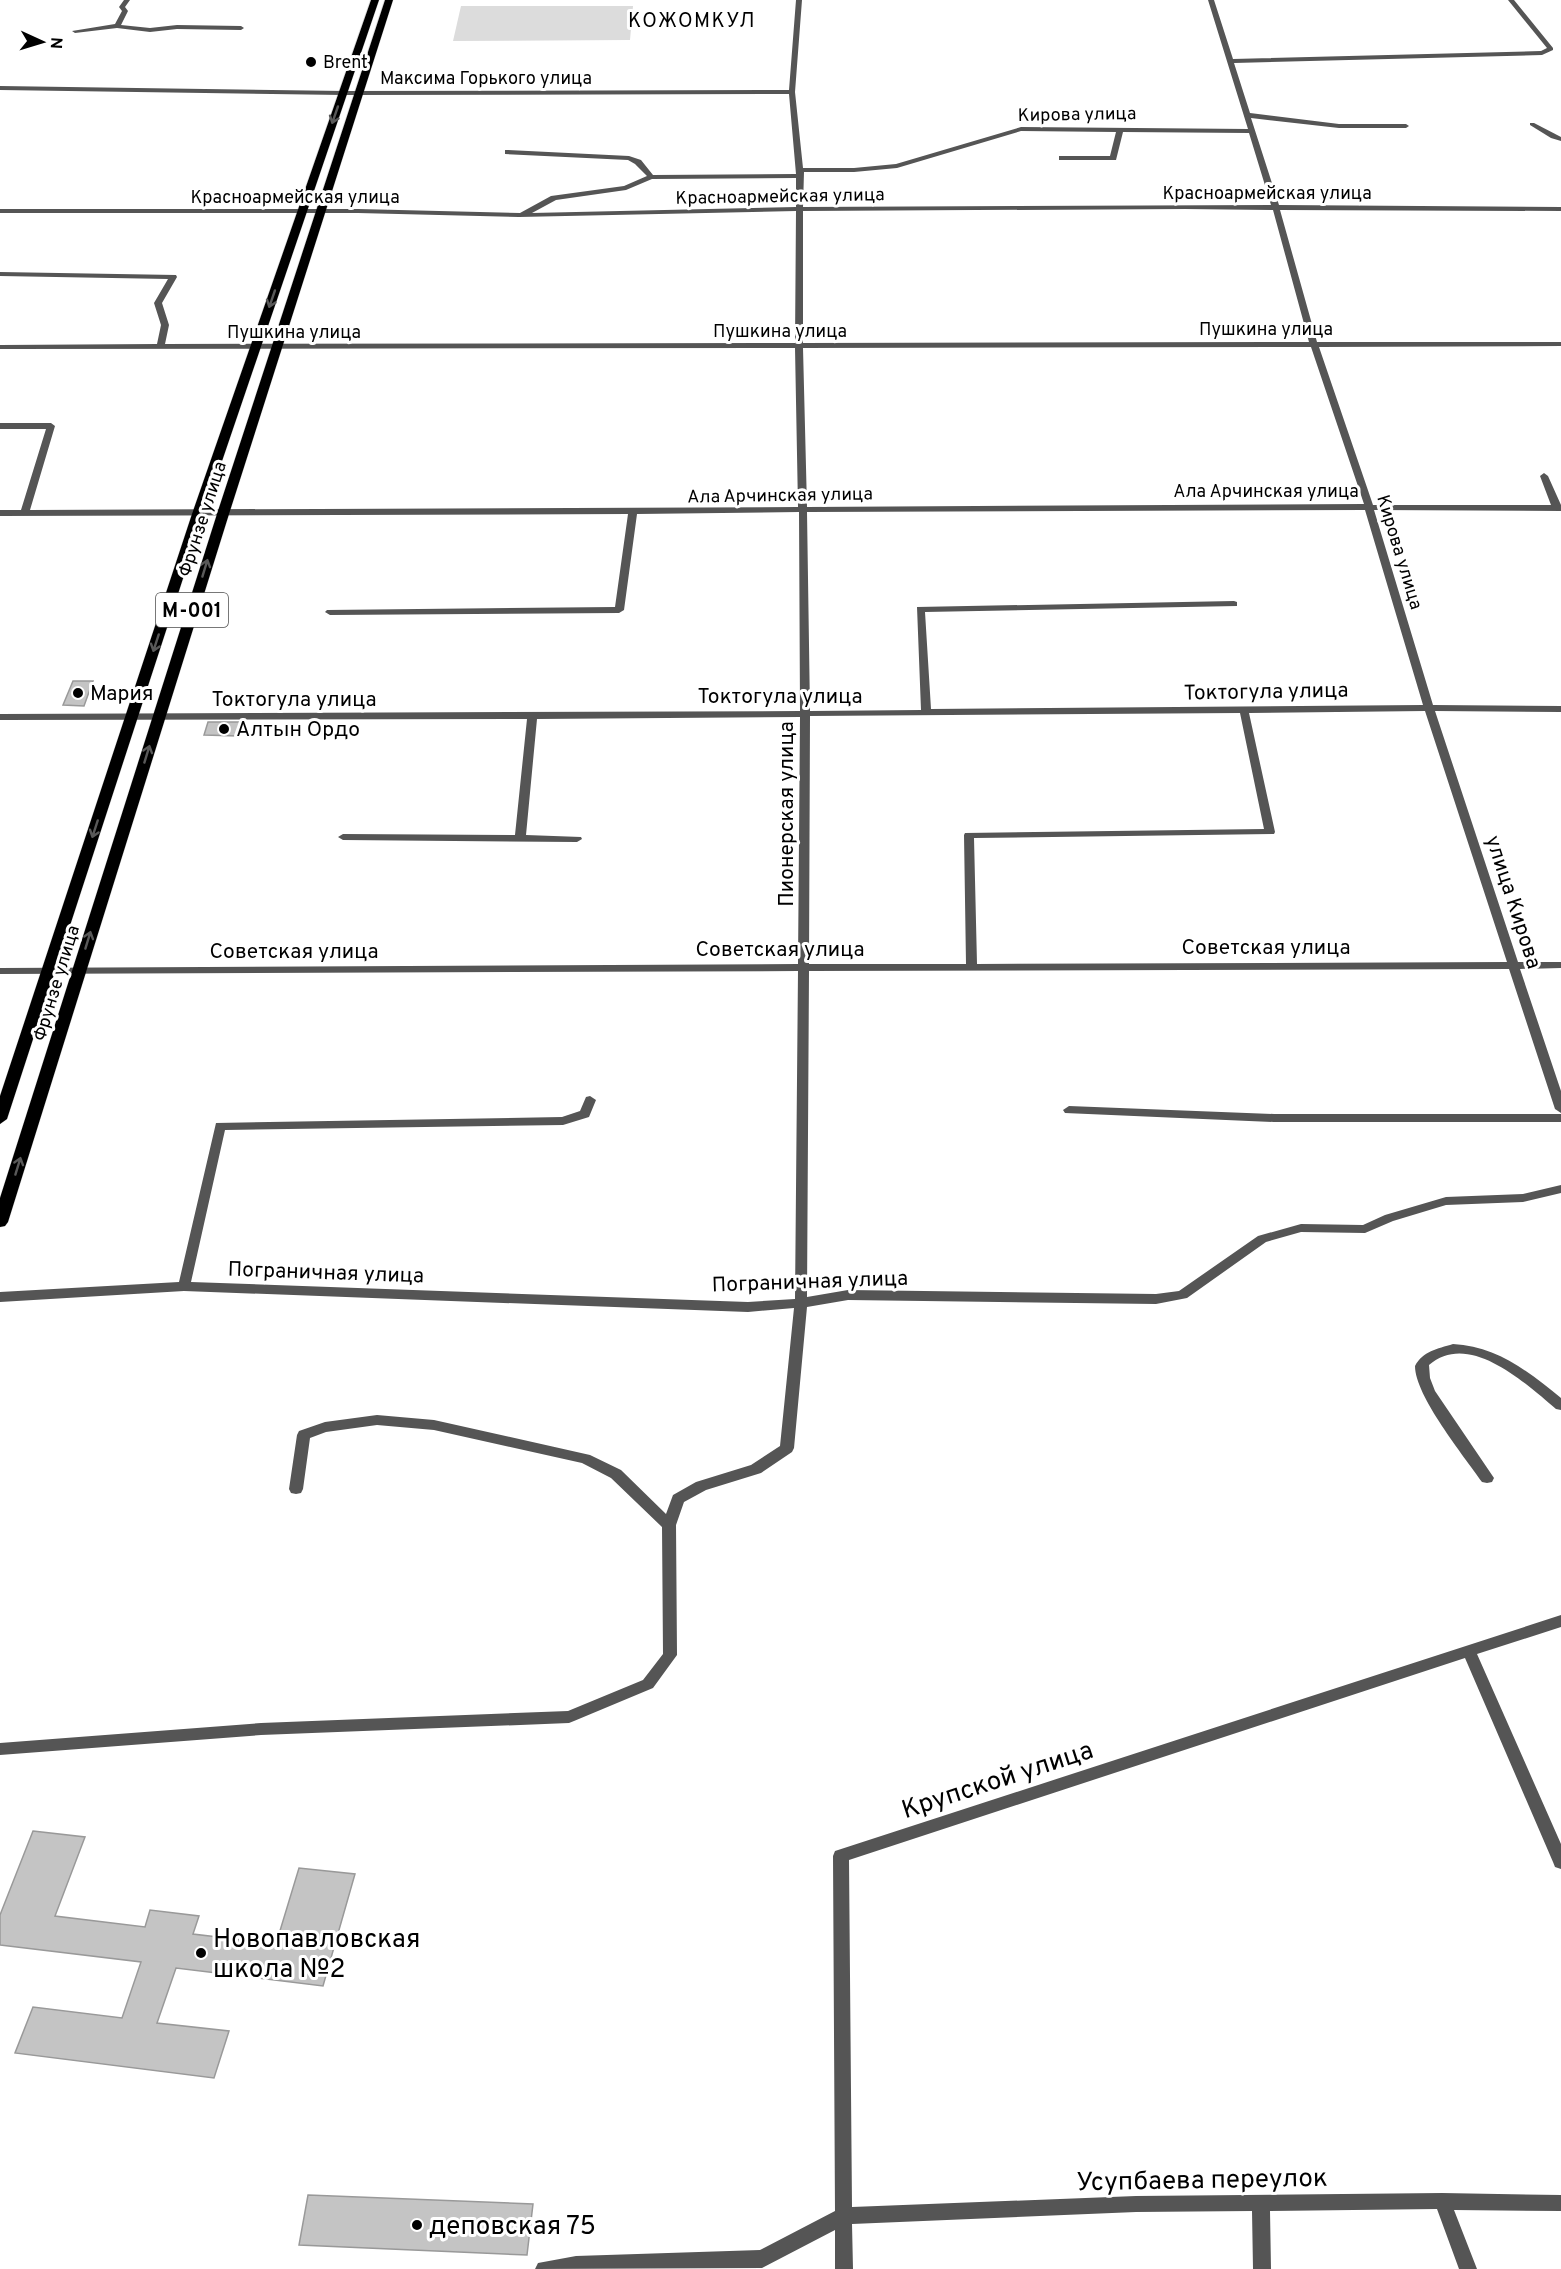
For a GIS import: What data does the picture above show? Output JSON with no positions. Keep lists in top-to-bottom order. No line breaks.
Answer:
{"streets":{"main road":["Фрунзе улица","M-001"],"street":["Максима Горького улица","Кирова улица","Красноармейская улица","Пушкина улица","Ала Арчинская улица","Токтогула улица","Пионерская улица","улица Кирова","Советская улица","Пограничная улица","Крупской улица","Усупбаева переулок"]},"crossings":[["Максима Горького улица","Фрунзе улица"],["Максима Горького улица","Пионерская улица"],["Кирова улица","Красноармейская улица"],["Кирова улица","Пушкина улица"],["Кирова улица","Ала Арчинская улица"],["Кирова улица","Токтогула улица"],["Кирова улица","Пионерская улица"],["Кирова улица","улица Кирова"],["Красноармейская улица","Фрунзе улица"],["Красноармейская улица","Пионерская улица"],["Пушкина улица","Фрунзе улица"],["Пушкина улица","Пионерская улица"],["Ала Арчинская улица","Фрунзе улица"],["Ала Арчинская улица","Пионерская улица"],["Фрунзе улица","Токтогула улица"],["Фрунзе улица","Советская улица"],["Токтогула улица","Пионерская улица"],["Токтогула улица","улица Кирова"],["Пионерская улица","Советская улица"],["Пионерская улица","Пограничная улица"],["улица Кирова","Советская улица"],["Крупской улица","Усупбаева переулок"]],"districts":["КОЖОМКУЛ"],"places":["Brent","Мария","Алтын Ордо","Новопавловская школа №2","деповская 75"],"north":"right"}
